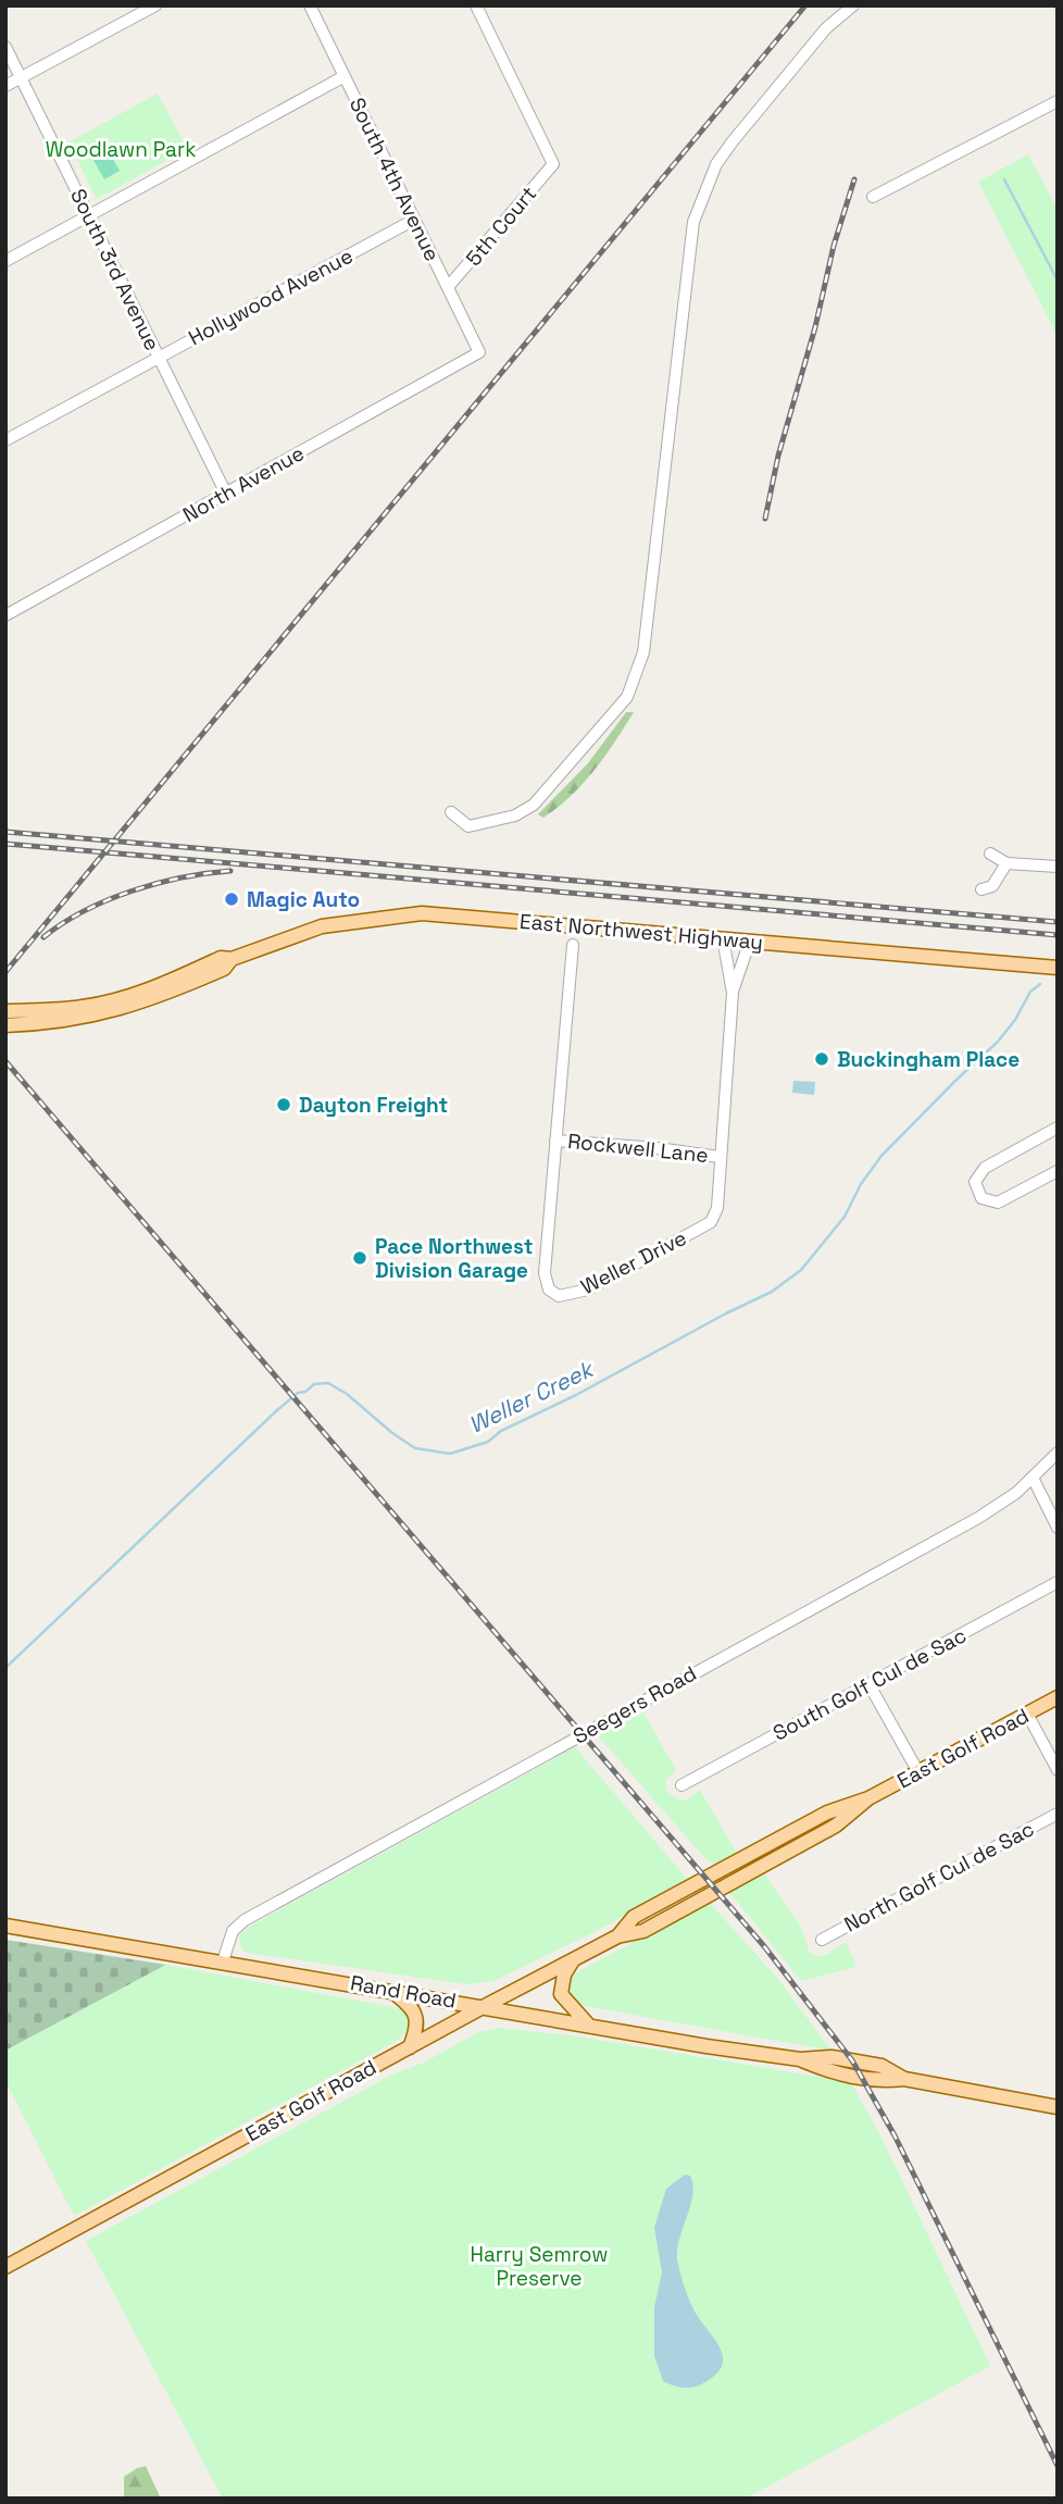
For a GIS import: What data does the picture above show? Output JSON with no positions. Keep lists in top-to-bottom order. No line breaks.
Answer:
{"streets":{"main road":["East Northwest Highway","East Golf Road","Rand Road"],"street":["South 4th Avenue","5th Court","South 3rd Avenue","Hollywood Avenue","North Avenue","Rockwell Lane","Weller Drive","South Golf Cul de Sac","Seegers Road","North Golf Cul de Sac"]},"crossings":[["South 4th Avenue","5th Court"],["South 4th Avenue","Hollywood Avenue"],["South 4th Avenue","North Avenue"],["South 3rd Avenue","Hollywood Avenue"],["South 3rd Avenue","North Avenue"],["Rockwell Lane","Weller Drive"],["Seegers Road","Rand Road"],["East Golf Road","Rand Road"]],"water":["Weller Creek"],"parks":["Woodlawn Park","Harry Semrow Preserve"],"places":["Magic Auto","Buckingham Place","Dayton Freight","Pace Northwest Division Garage"]}
